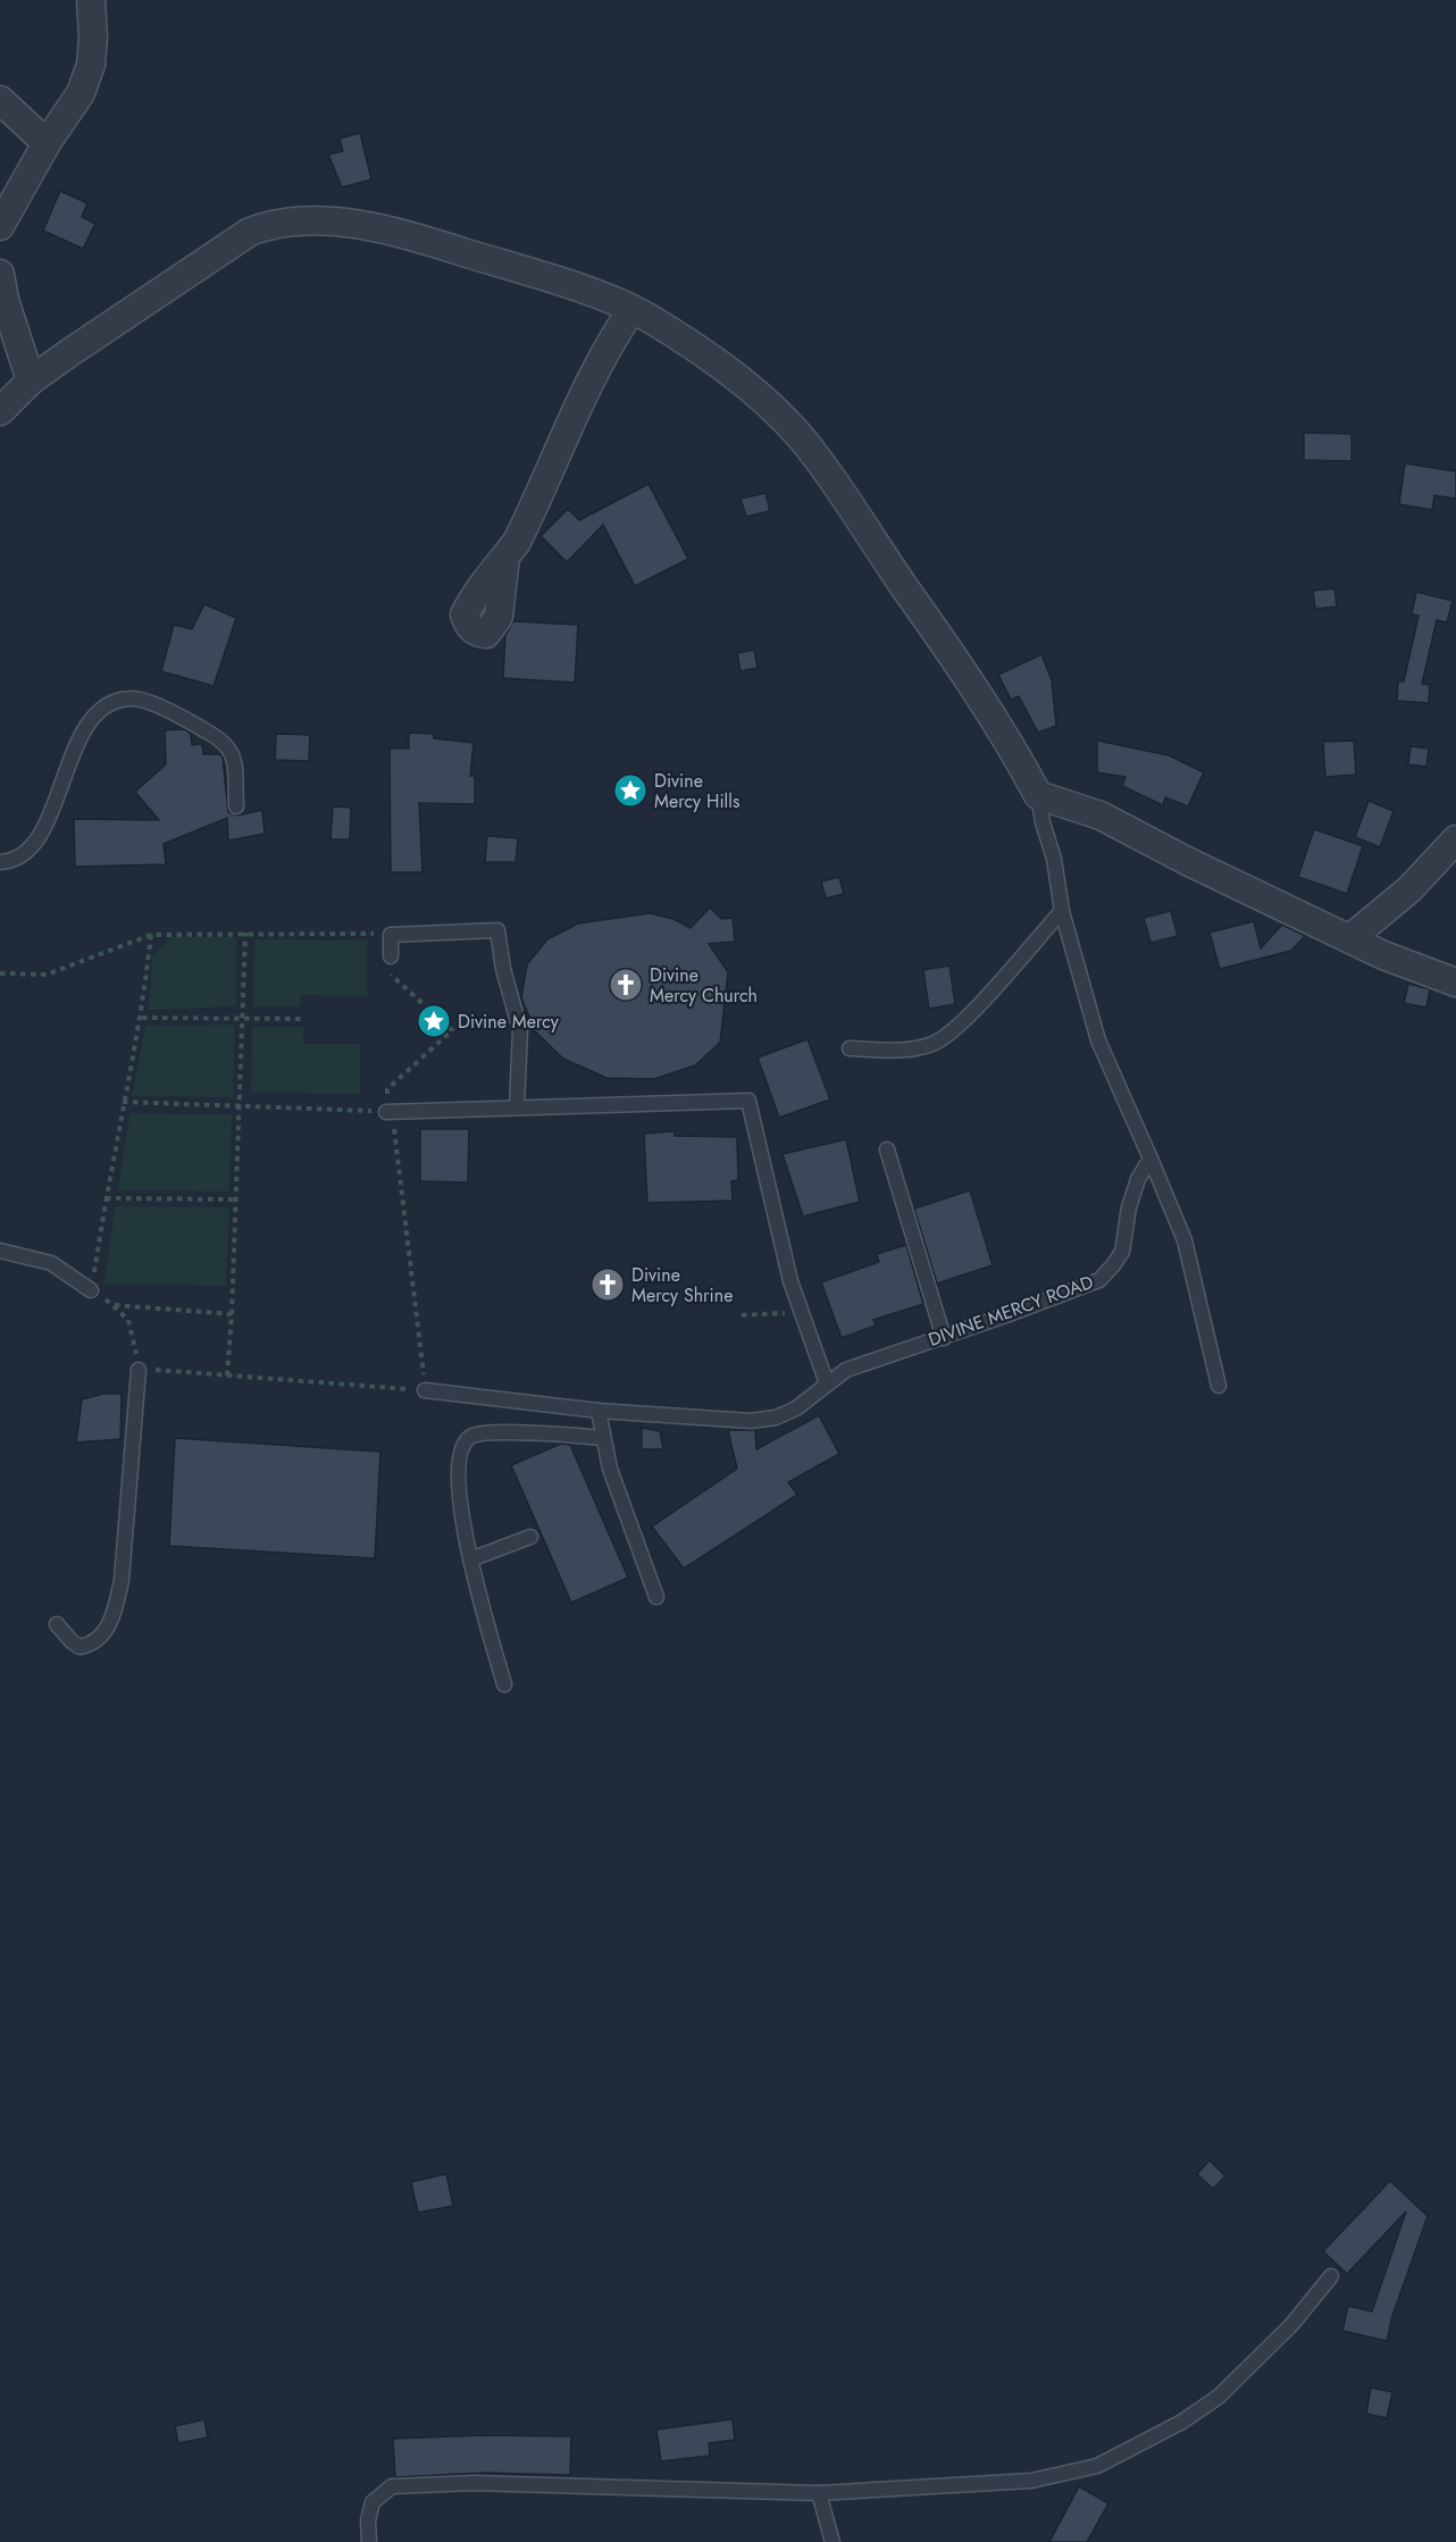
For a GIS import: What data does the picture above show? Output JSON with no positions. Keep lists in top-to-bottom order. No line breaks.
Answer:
{"streets":{"lane":["DIVINE MERCY ROAD"]},"places":{"place":["Divine Mercy Hills","Divine Mercy"],"church":["Divine Mercy Church","Divine Mercy Shrine"]}}
